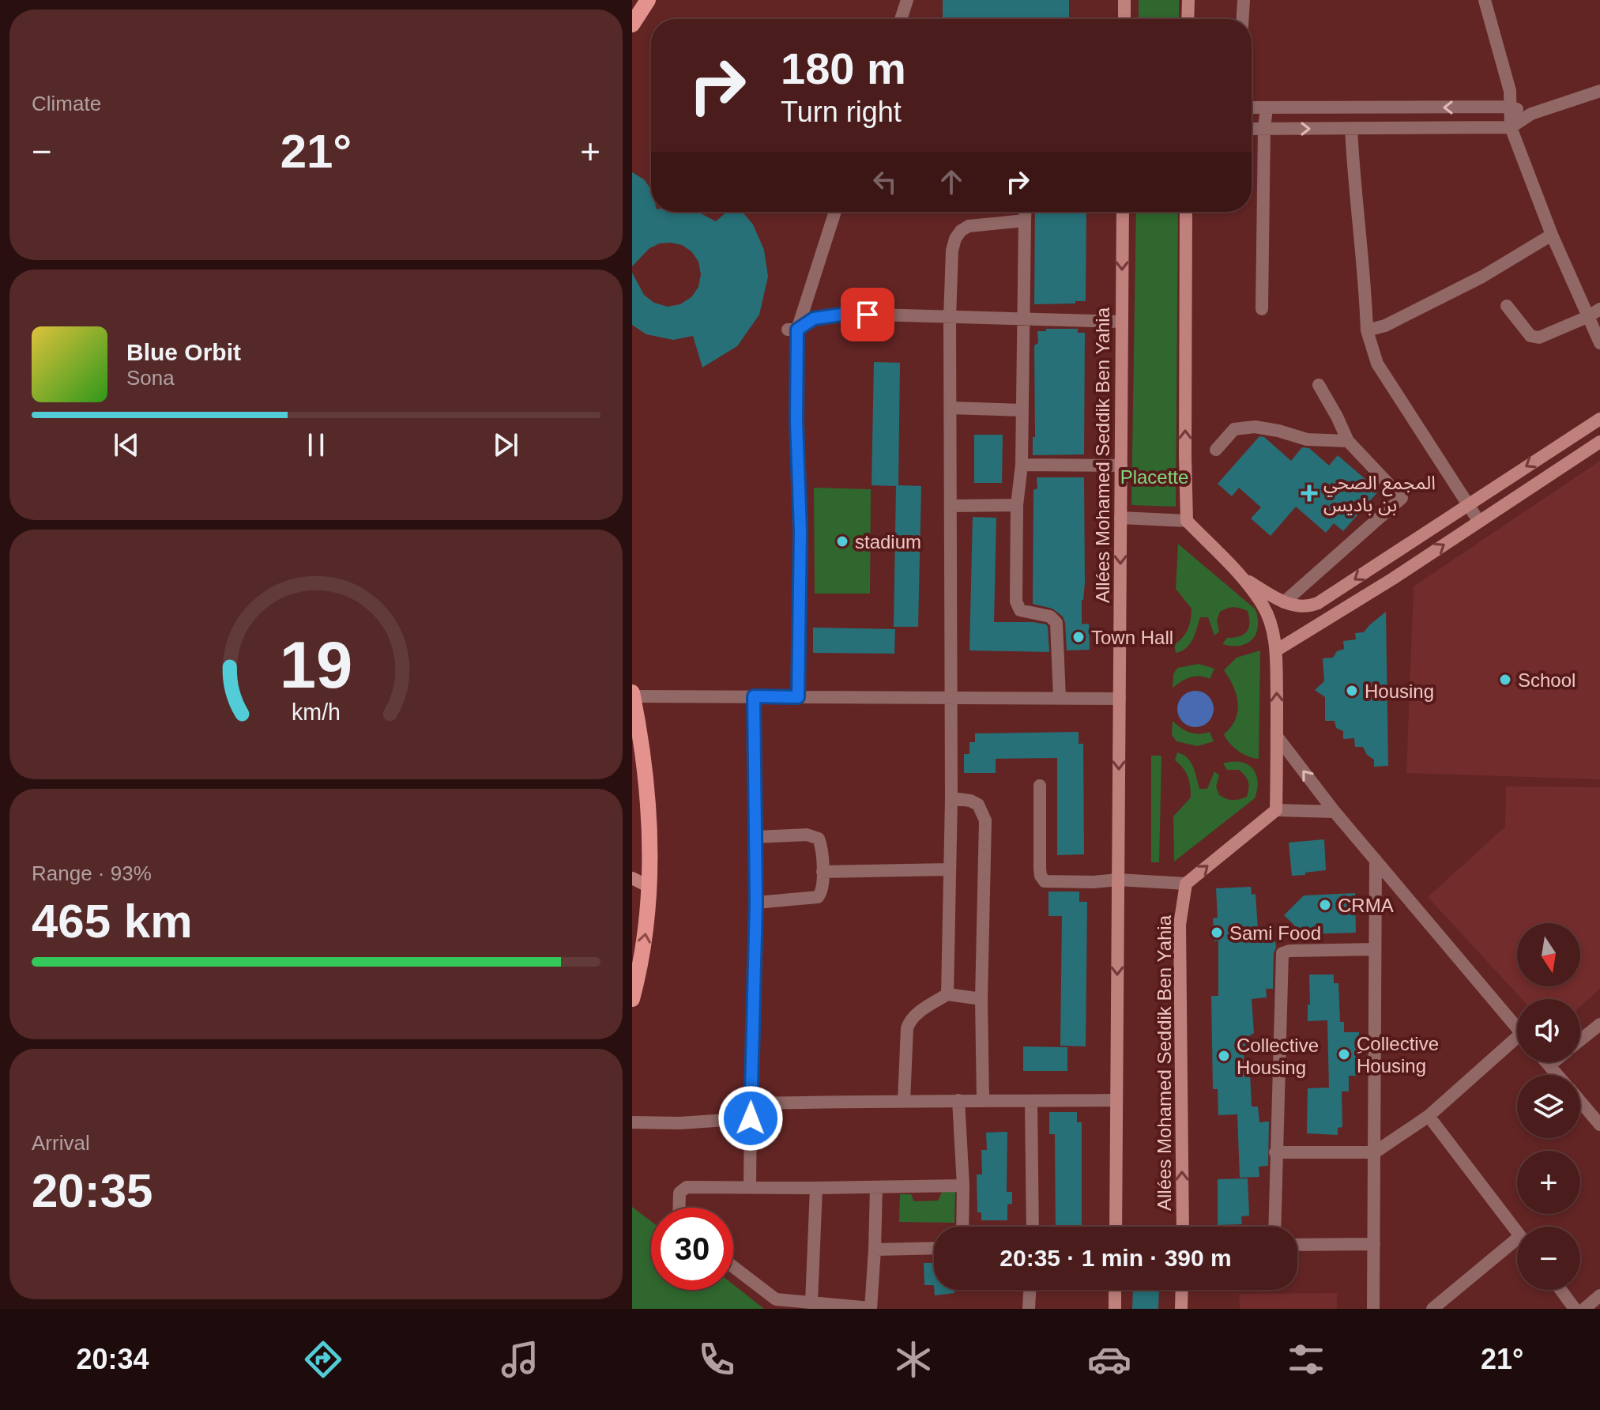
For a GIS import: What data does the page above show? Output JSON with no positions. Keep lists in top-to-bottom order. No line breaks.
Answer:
{"streets":{"street":["Allées Mohamed Seddik Ben Yahia"]},"parks":["Placette"],"places":{"health":["المجمع الصحي بن باديس"],"other":["stadium","Town Hall","School","Housing","CRMA","Sami Food","ِCollective Housing","Collective Housing"]},"north":"bottom","page":{"tile":["Climate",["Range · 93%","465 km"],["Arrival","20:35"]],"turn":["180 m","Turn right"],"heat":["−","21°","+"],"song":["Blue Orbit","Sona"],"map_buttons":["+","−"],"limit":"30","trip":"20:35 · 1 min · 390 m","tabs":["20:34","21°"],"gauge":["19","km/h"]}}
